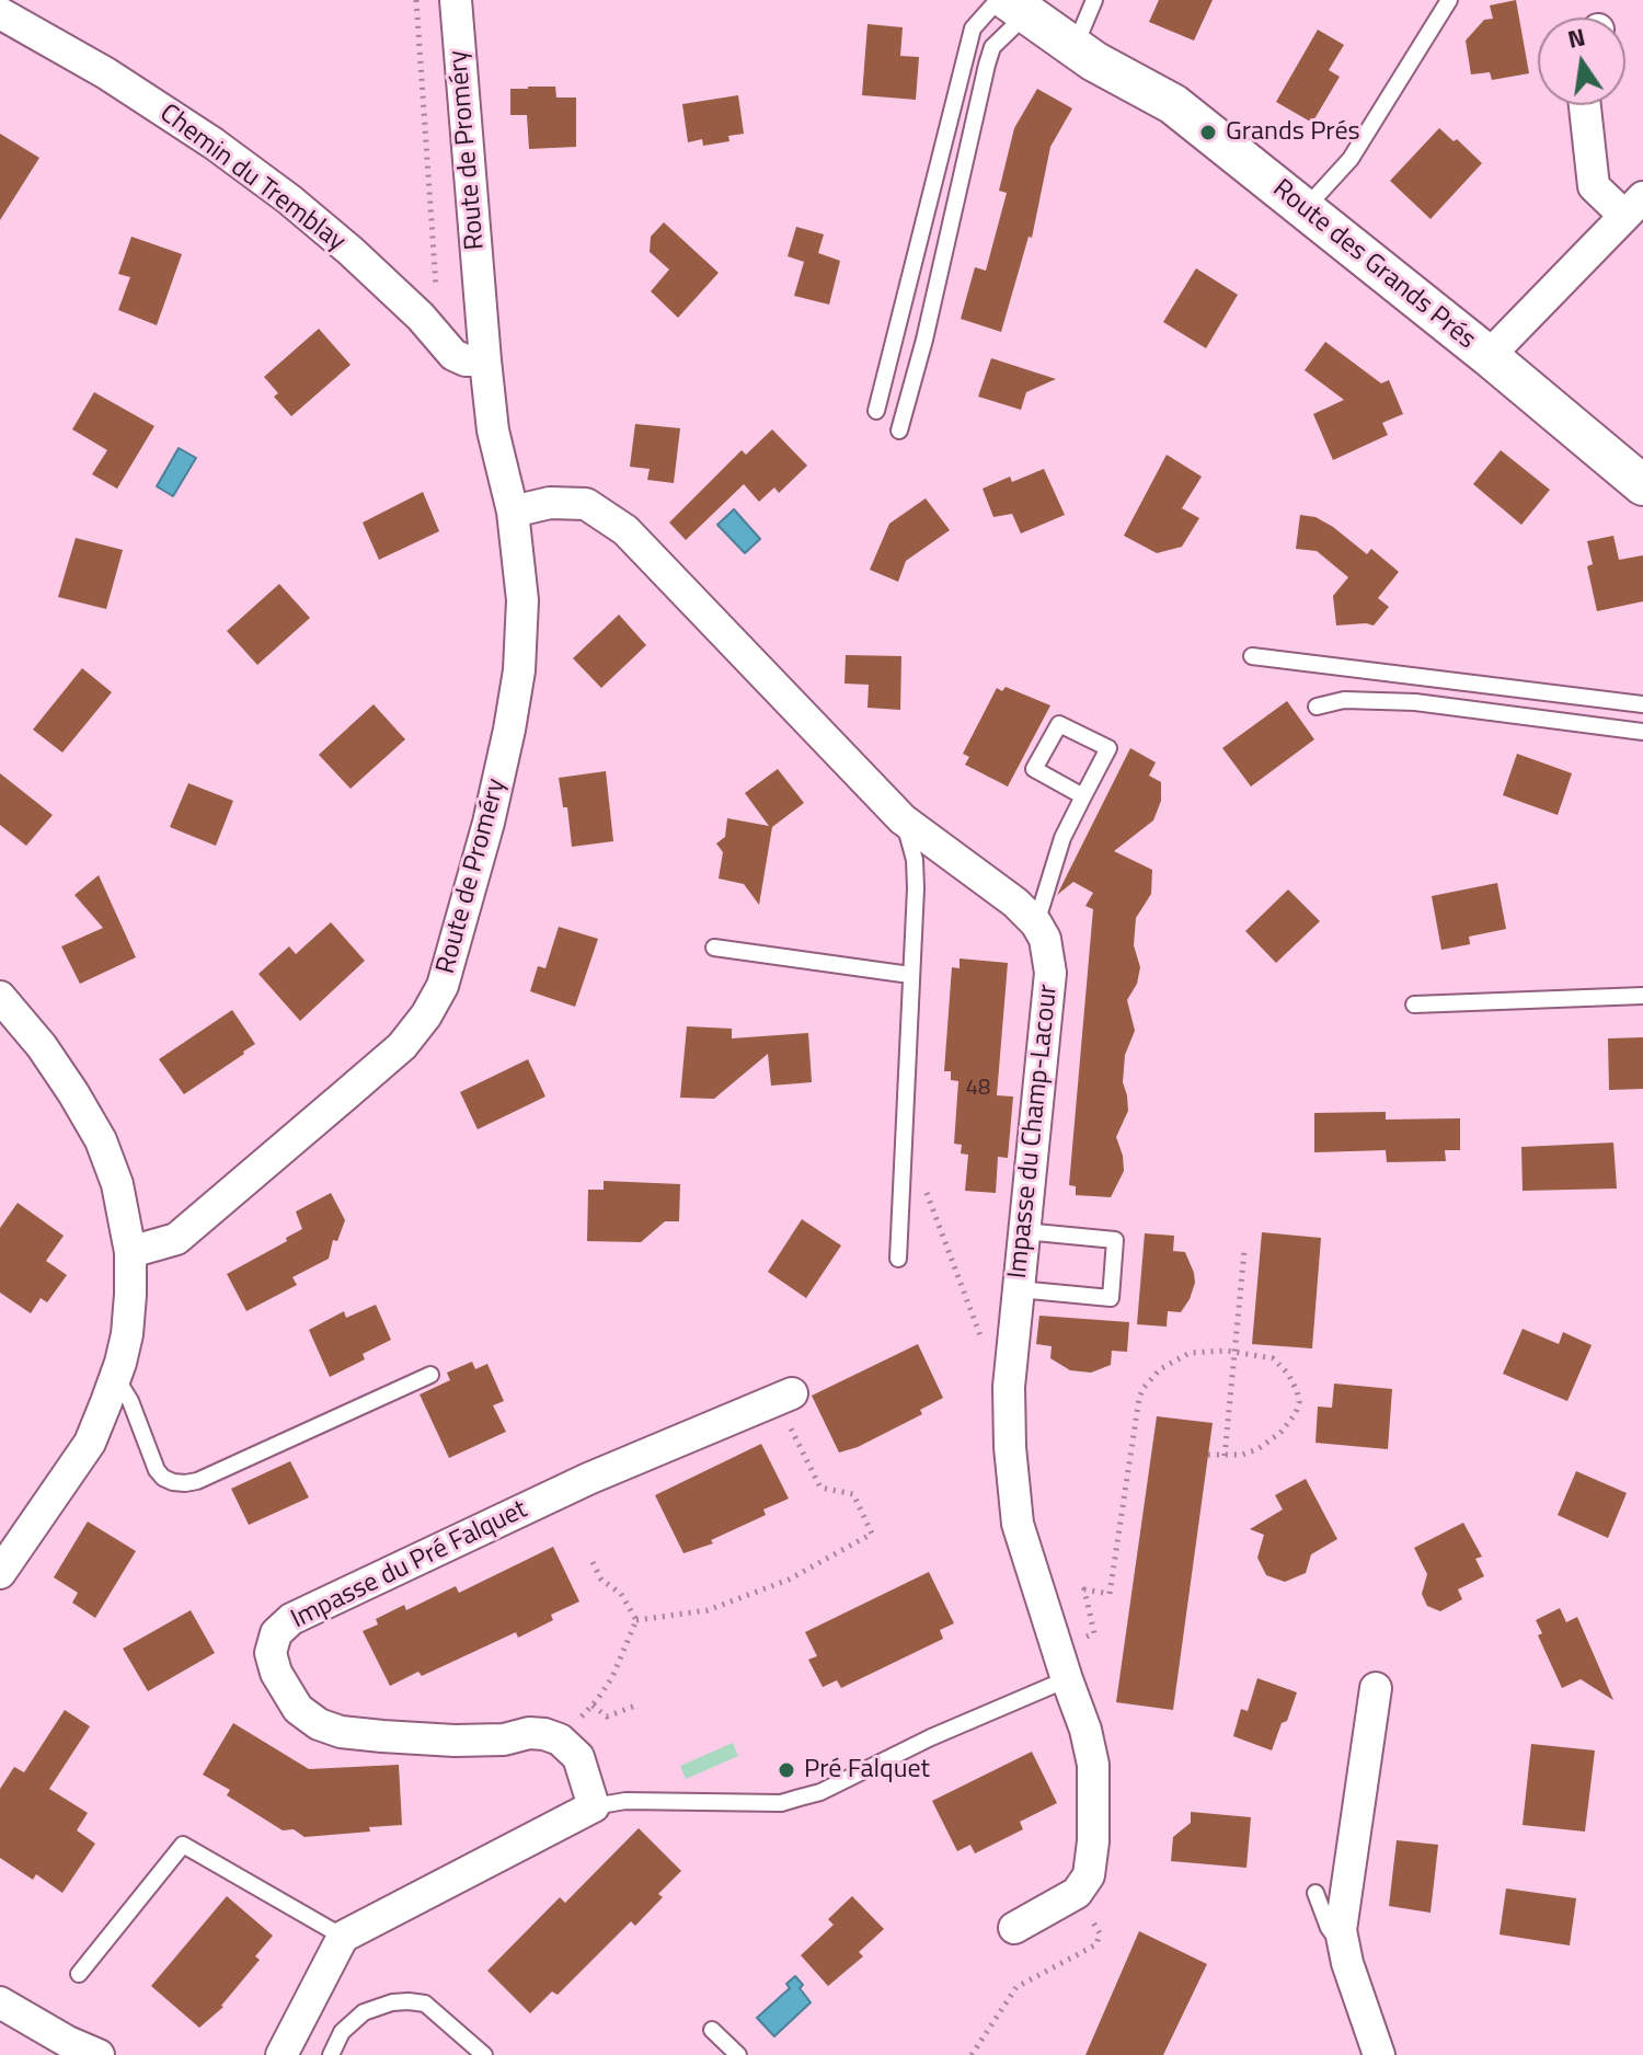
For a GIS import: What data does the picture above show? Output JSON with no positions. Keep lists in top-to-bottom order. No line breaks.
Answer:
{"streets":{"street":["Route de Proméry","Chemin du Tremblay","Route des Grands Prés","Impasse du Champ-Lacour","Impasse du Pré Falquet"]},"crossings":[["Route de Proméry","Chemin du Tremblay"]],"places":["Grands Prés","Pré Falquet"],"house_numbers":["48"],"north":"top"}
